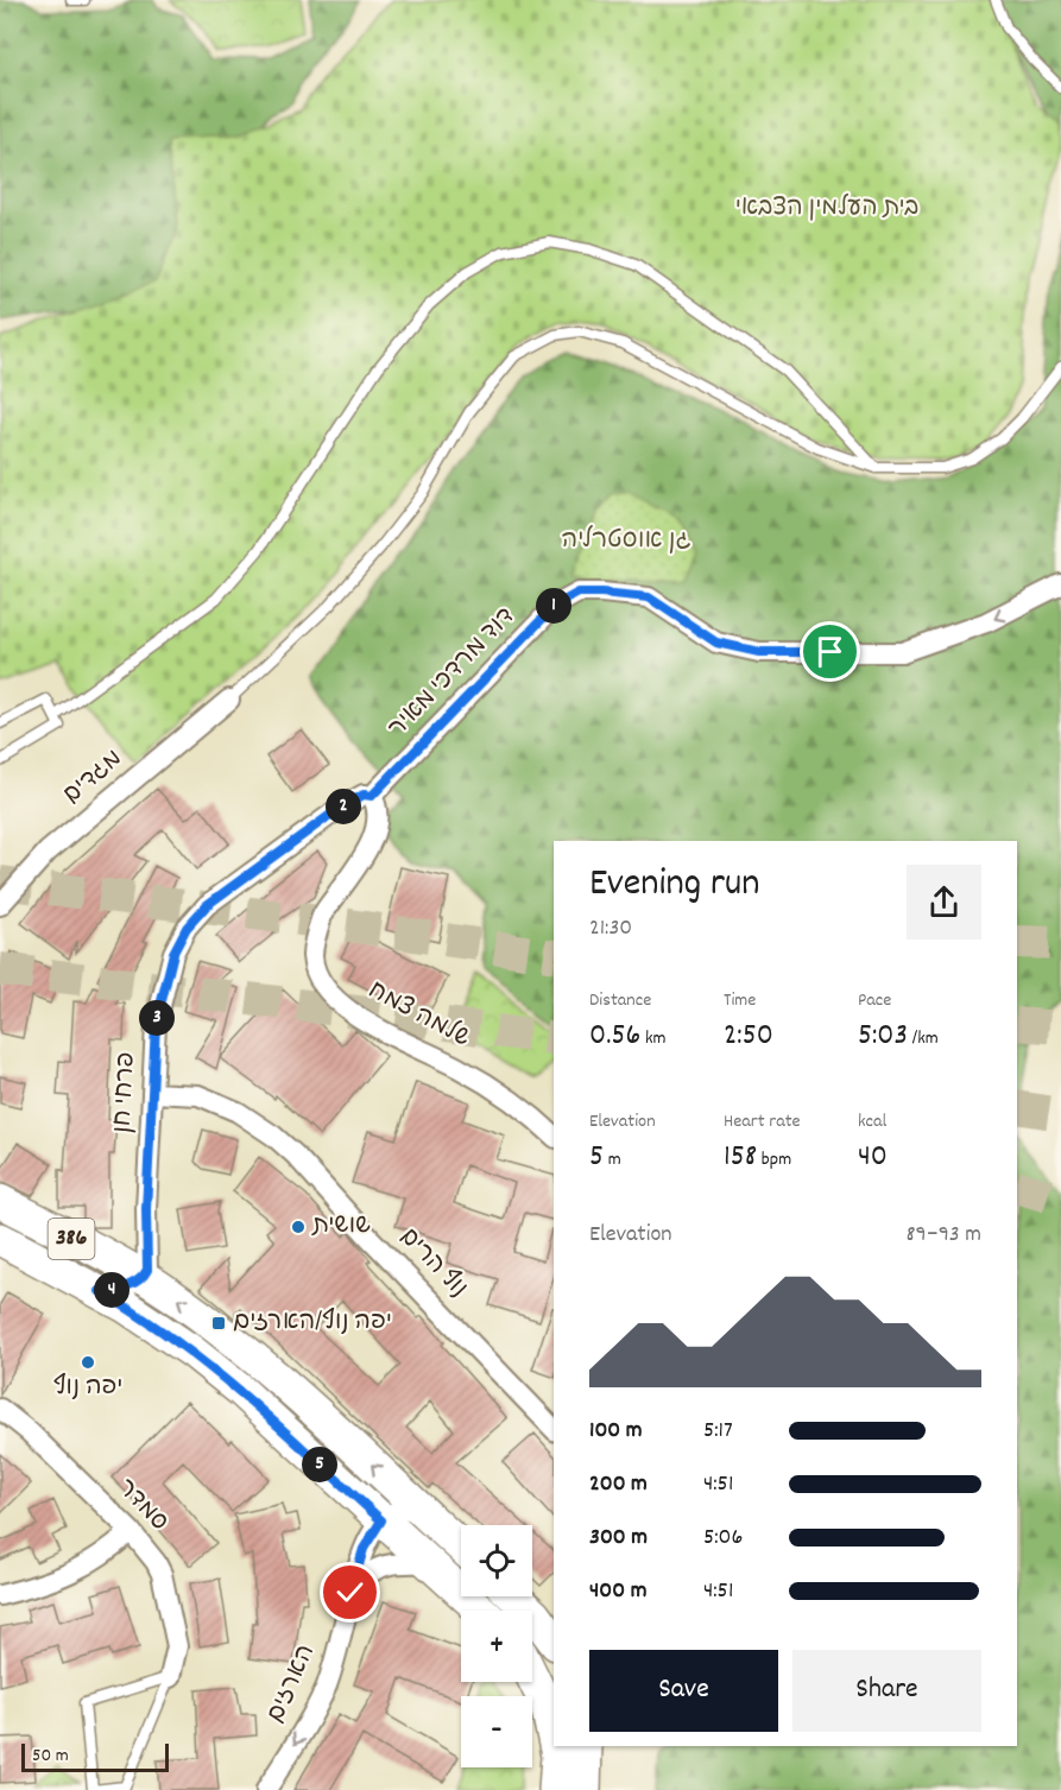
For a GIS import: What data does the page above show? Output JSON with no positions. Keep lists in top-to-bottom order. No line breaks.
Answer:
{"streets":{"main road":["386"],"street":["דוד מרדכי מאיר","מגדים","שלמה צמח","פרחי חן","נוף הרים","סמדר","הארזים"]},"crossings":[["דוד מרדכי מאיר","שלמה צמח"],["דוד מרדכי מאיר","פרחי חן"],["שלמה צמח","פרחי חן"],["פרחי חן","386"],["פרחי חן","נוף הרים"],["386","הארזים"]],"one_way":["דוד מרדכי מאיר","הארזים"],"parks":["בית העלמין הצבאי","גן אוסטרליה"],"places":{"other":["שושית","יפה נוף"],"transit":["יפה נוף/הארזים"]},"scale_bar":"50 m","page":{"pins":["1","2","3","4","5"],"heading":["Evening run","21:30"],"stats":[["Distance","0.56 km"],["Time","2:50"],["Pace","5:03 /km"],["Elevation","5 m"],["Heart rate","158 bpm"],["kcal","40"]],"chart":["Elevation","89–93 m"],"list":[{"name":"100 m","note":"5:17"},{"name":"200 m","note":"4:51"},{"name":"300 m","note":"5:06"},{"name":"400 m","note":"4:51"}],"map_buttons":["+","−"],"buttons":["Save","Share"],"scale":"50 m"}}
